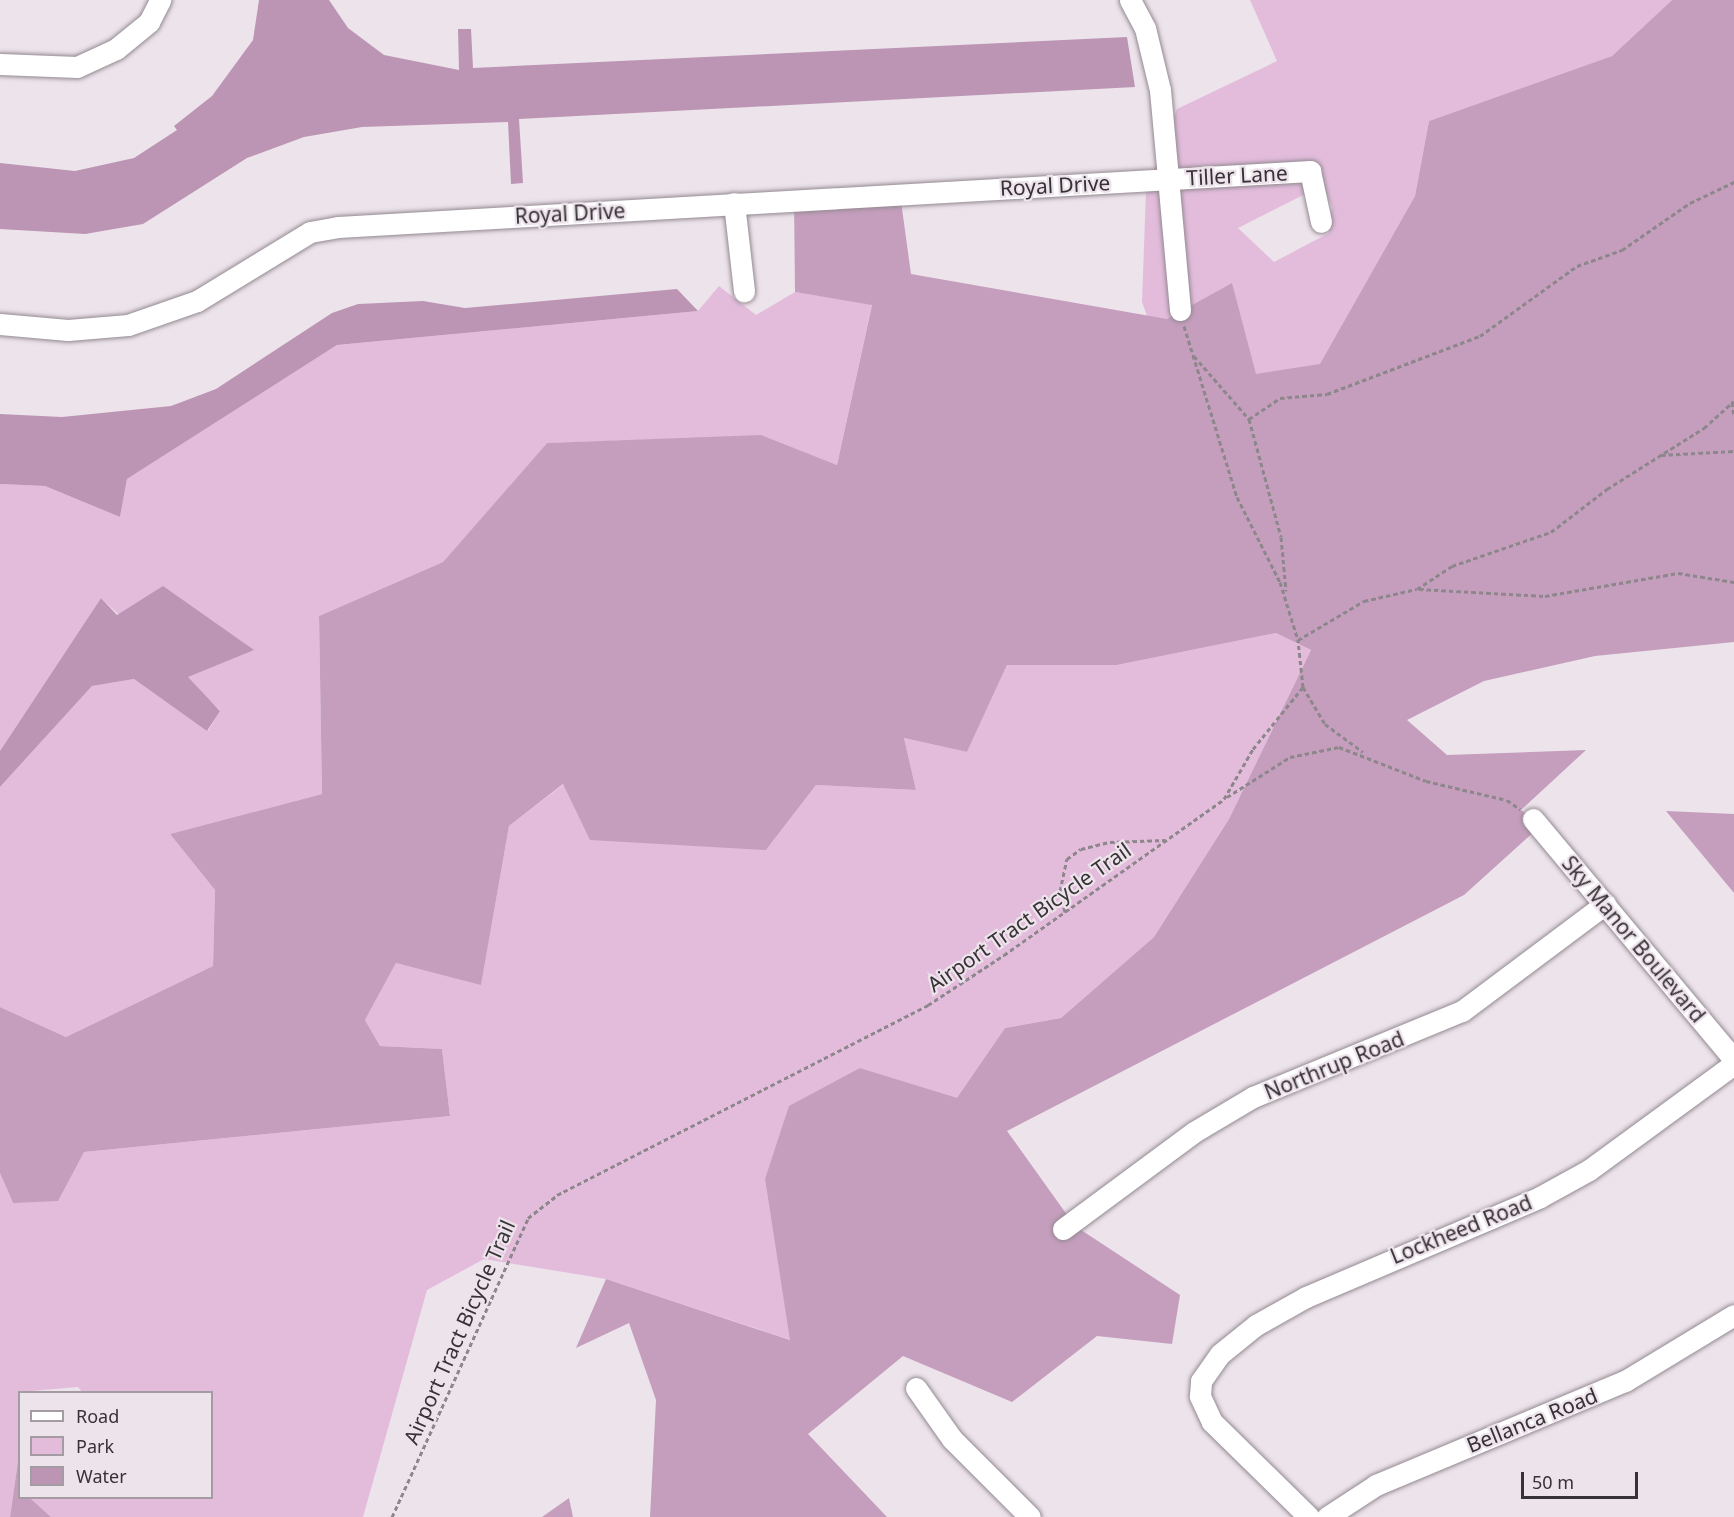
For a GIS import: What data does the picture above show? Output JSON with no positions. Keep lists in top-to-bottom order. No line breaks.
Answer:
{"streets":{"street":["Tiller Lane","Royal Drive","Sky Manor Boulevard","Northrup Road","Lockheed Road","Bellanca Road"],"path":["Airport Tract Bicycle Trail"]},"crossings":[["Tiller Lane","Royal Drive"],["Sky Manor Boulevard","Northrup Road"]],"legend":["Road","Park","Water"],"scale_bar":"50 m"}
